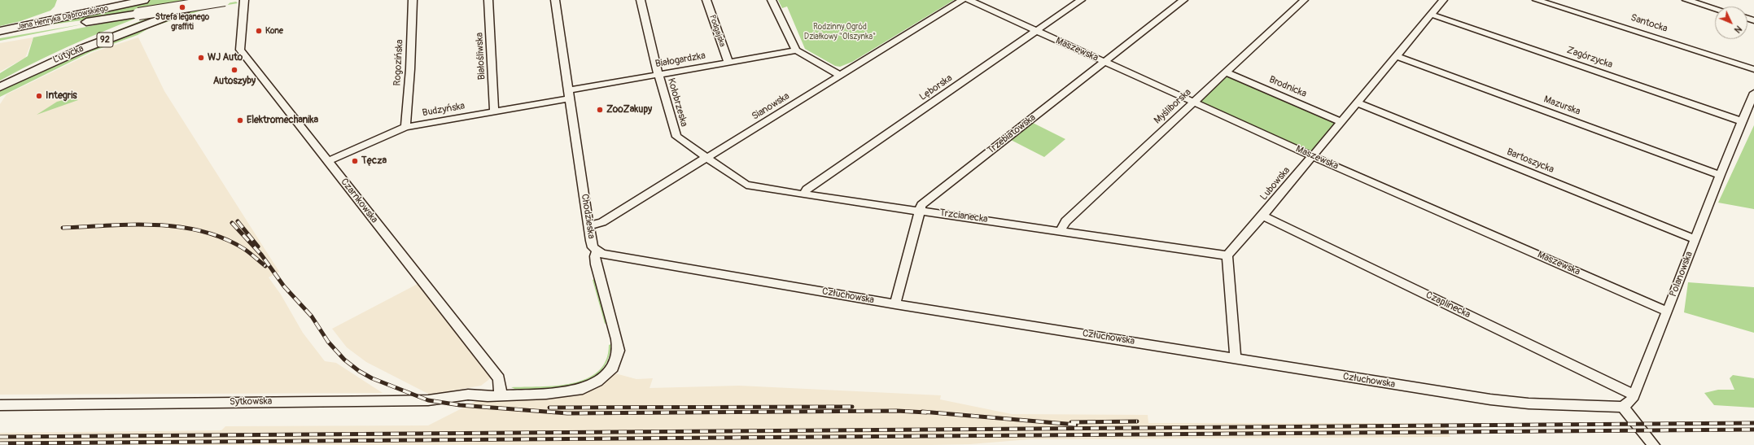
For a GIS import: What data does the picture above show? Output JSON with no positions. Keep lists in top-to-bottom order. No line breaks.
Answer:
{"streets":{"main road":["Jana Henryka Dąbrowskiego","92","Lutycka"],"street":["Santocka","Podgajska","Maszewska","Białośliwska","Zagórzycka","Białogardzka","Rogozińska","Brodnicka","Lęborska","Kołobrzeska","Mazurska","Sianowska","Myśliborska","Budzyńska","Trzebiatowska","Bartoszycka","Lubowska","Czarnkowska","Chodzieska","Trzcianecka","Polanowska","Człuchowska","Czaplinecka","Sytkowska"]},"crossings":[["Podgajska","Białogardzka"],["Maszewska","Lęborska"],["Maszewska","Myśliborska"],["Maszewska","Trzebiatowska"],["Maszewska","Lubowska"],["Maszewska","Polanowska"],["Białośliwska","Budzyńska"],["Zagórzycka","Lubowska"],["Zagórzycka","Polanowska"],["Białogardzka","Kołobrzeska"],["Białogardzka","Budzyńska"],["Białogardzka","Chodzieska"],["Rogozińska","Budzyńska"],["Brodnicka","Myśliborska"],["Brodnicka","Lubowska"],["Lęborska","Trzcianecka"],["Kołobrzeska","Sianowska"],["Kołobrzeska","Trzcianecka"],["Mazurska","Lubowska"],["Mazurska","Polanowska"],["Sianowska","Chodzieska"],["Sianowska","Trzcianecka"],["Myśliborska","Trzcianecka"],["Budzyńska","Czarnkowska"],["Budzyńska","Chodzieska"],["Trzebiatowska","Trzcianecka"],["Trzebiatowska","Człuchowska"],["Bartoszycka","Lubowska"],["Bartoszycka","Polanowska"],["Lubowska","Trzcianecka"],["Lubowska","Czaplinecka"],["Czarnkowska","Chodzieska"],["Czarnkowska","Sytkowska"],["Chodzieska","Człuchowska"],["Chodzieska","Sytkowska"],["Polanowska","Człuchowska"],["Polanowska","Czaplinecka"]],"parks":["Rodzinny Ogród Działkowy \"Olszynka\""],"places":["Strefa leganego graffiti","Kone","WJ Auto","Autoszyby","Integris","ZooZakupy","Elektromechanika","Tęcza"],"north":"bottom right"}
